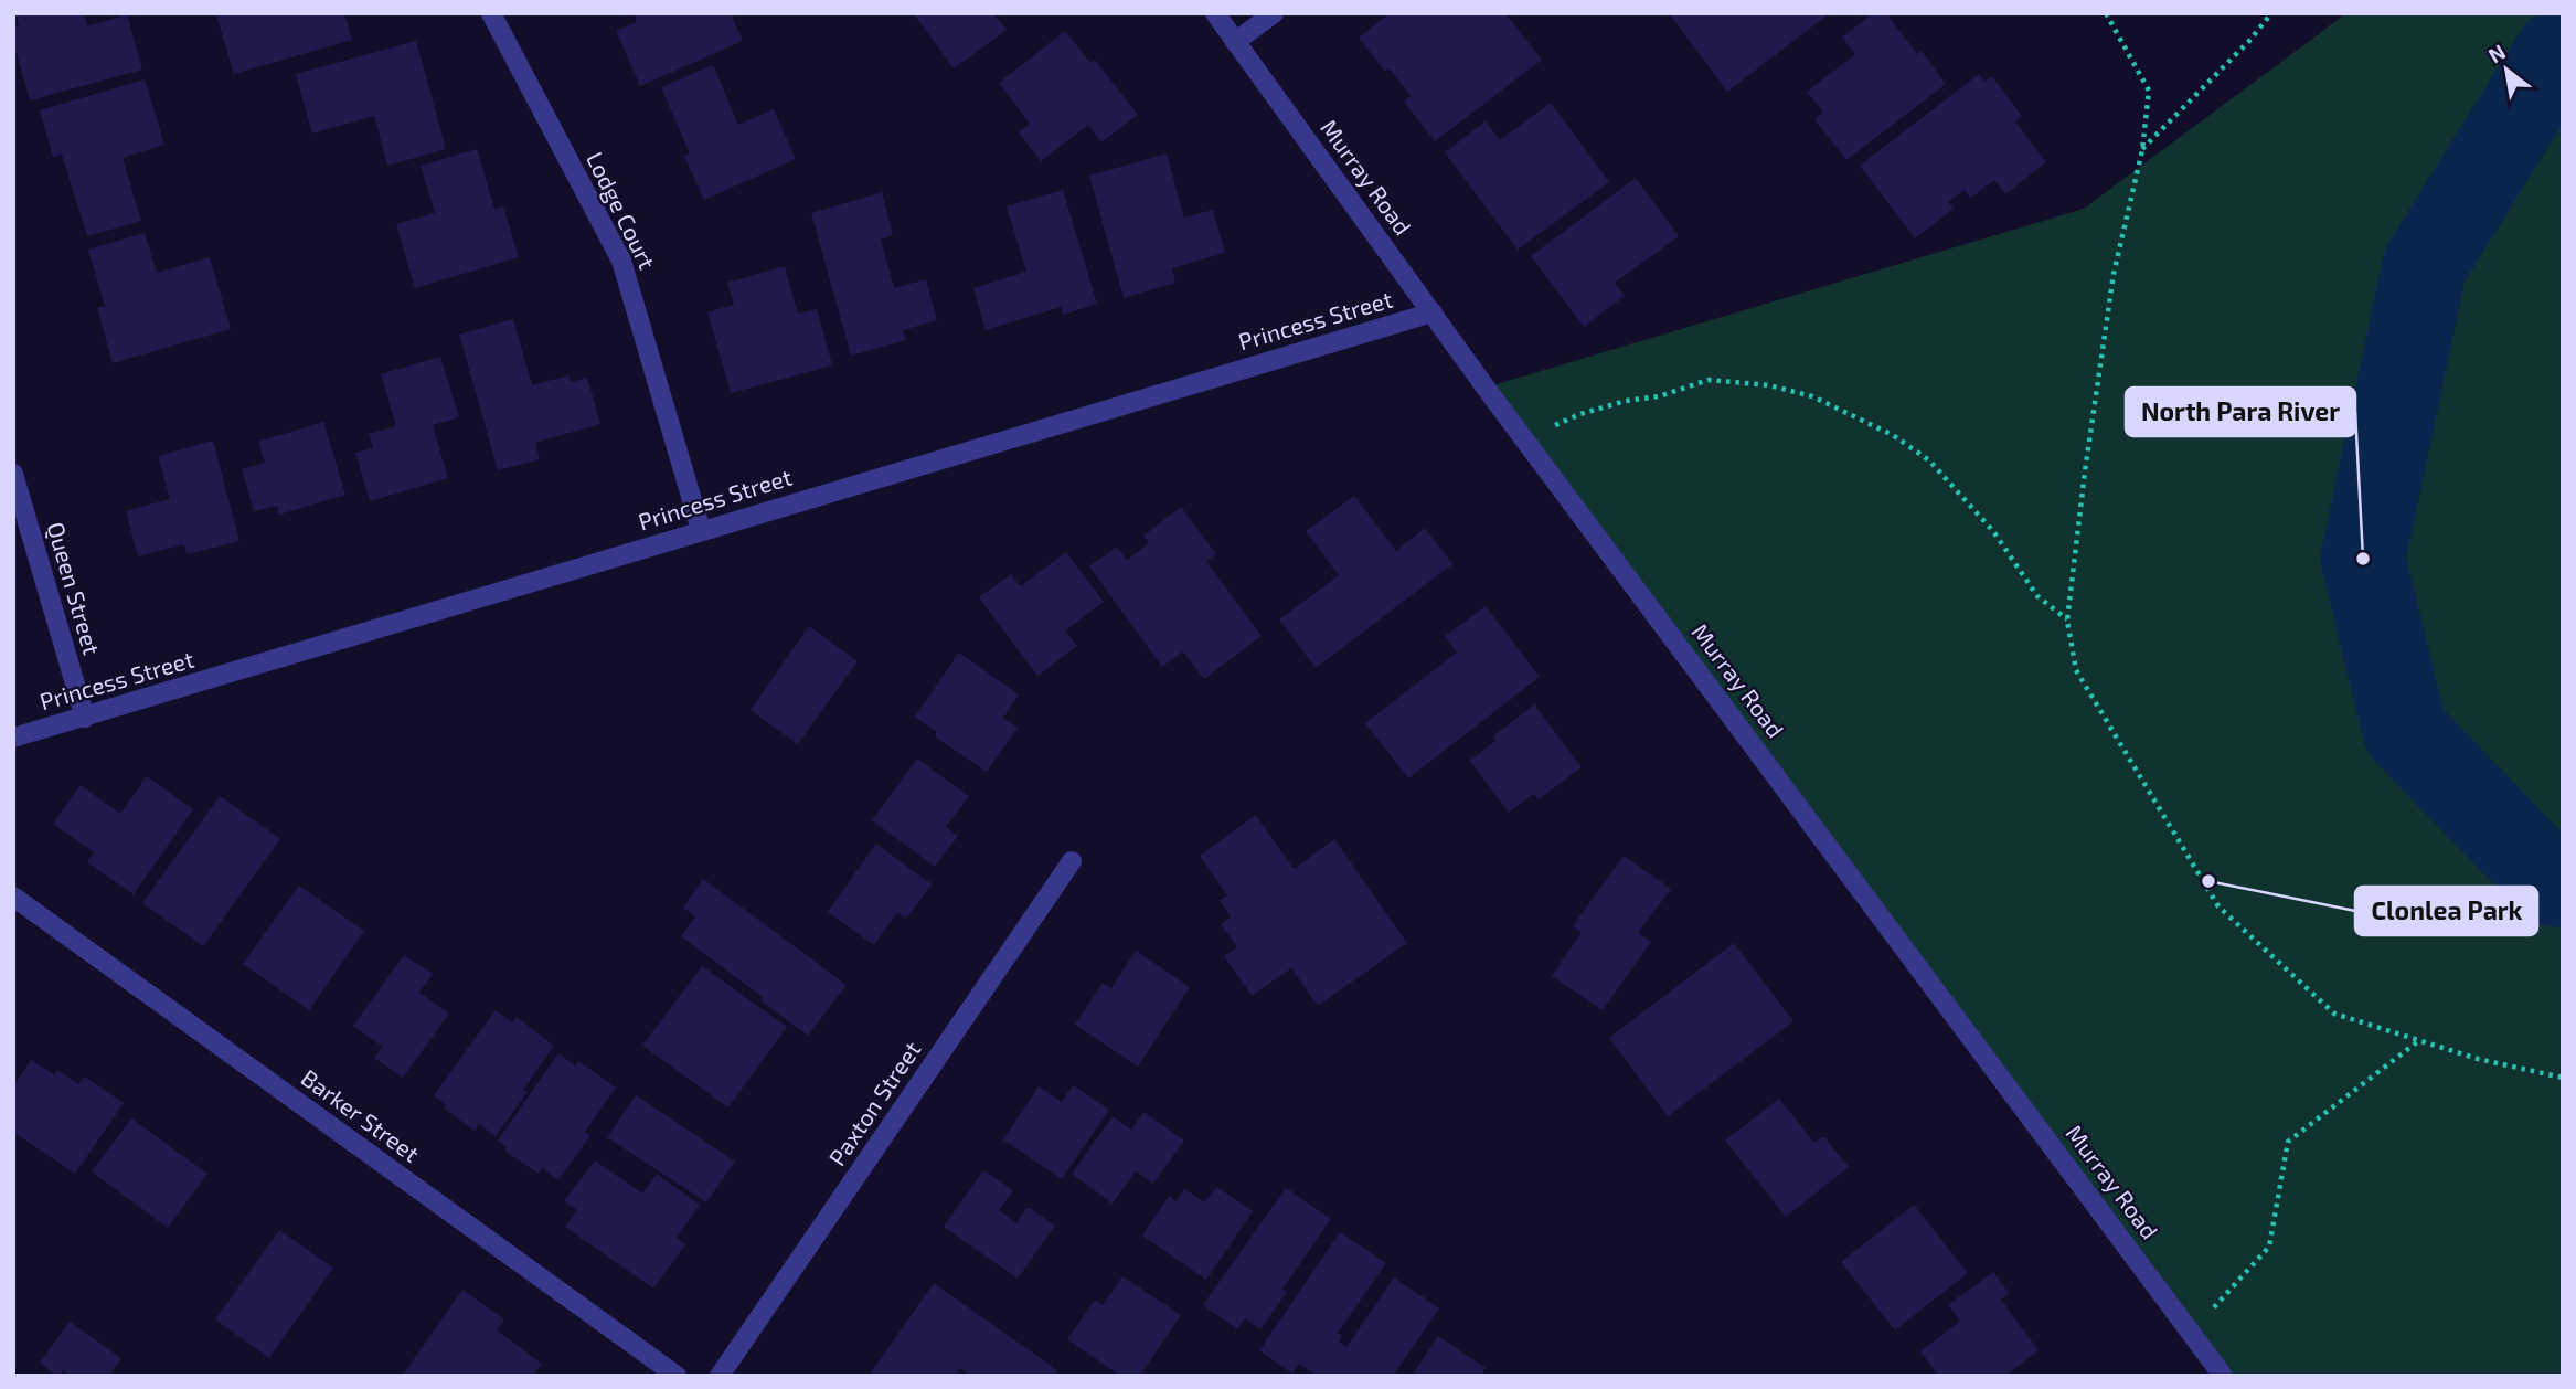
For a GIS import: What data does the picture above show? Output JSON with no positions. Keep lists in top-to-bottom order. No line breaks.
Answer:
{"streets":{"street":["Murray Road","Lodge Court","Princess Street","Queen Street","Paxton Street","Barker Street"]},"crossings":[["Murray Road","Princess Street"],["Lodge Court","Princess Street"],["Princess Street","Queen Street"]],"places":["North Para River","Clonlea Park"],"north":"top left"}
